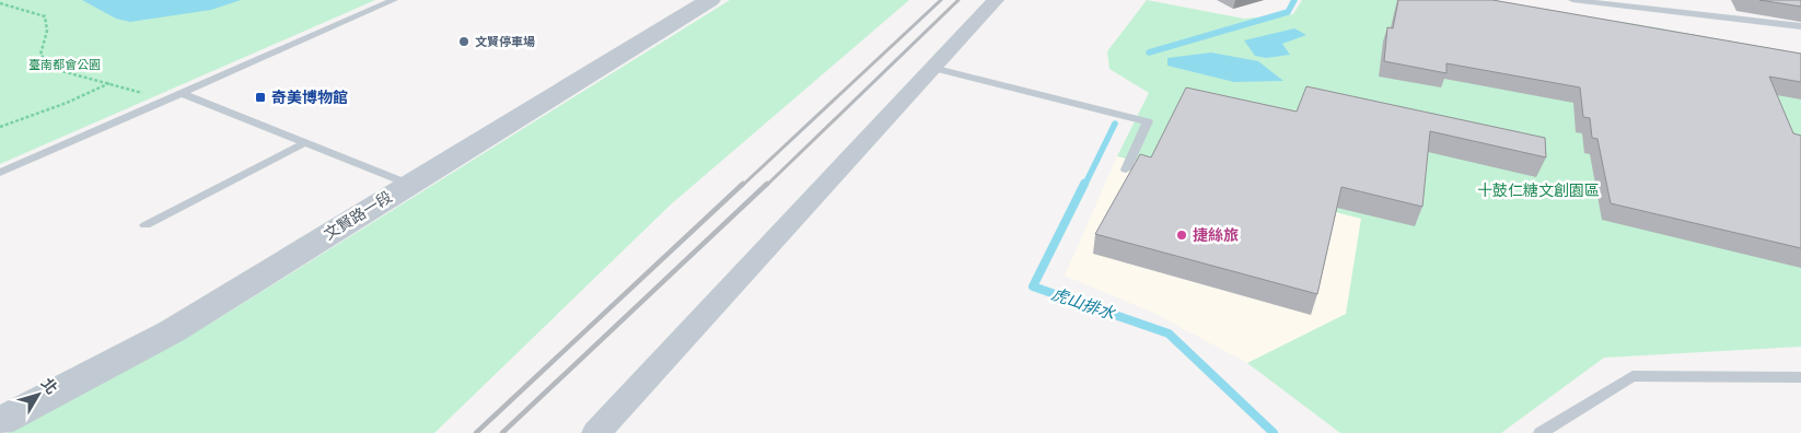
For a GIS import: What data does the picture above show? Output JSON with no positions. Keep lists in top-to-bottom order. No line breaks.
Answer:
{"streets":{"street":["文賢路一段"]},"water":["虎山排水"],"parks":["臺南都會公園","十鼓仁糖文創園區"],"places":{"other":["文賢停車場","捷絲旅"],"transit":["奇美博物館"]},"north":"top right"}
